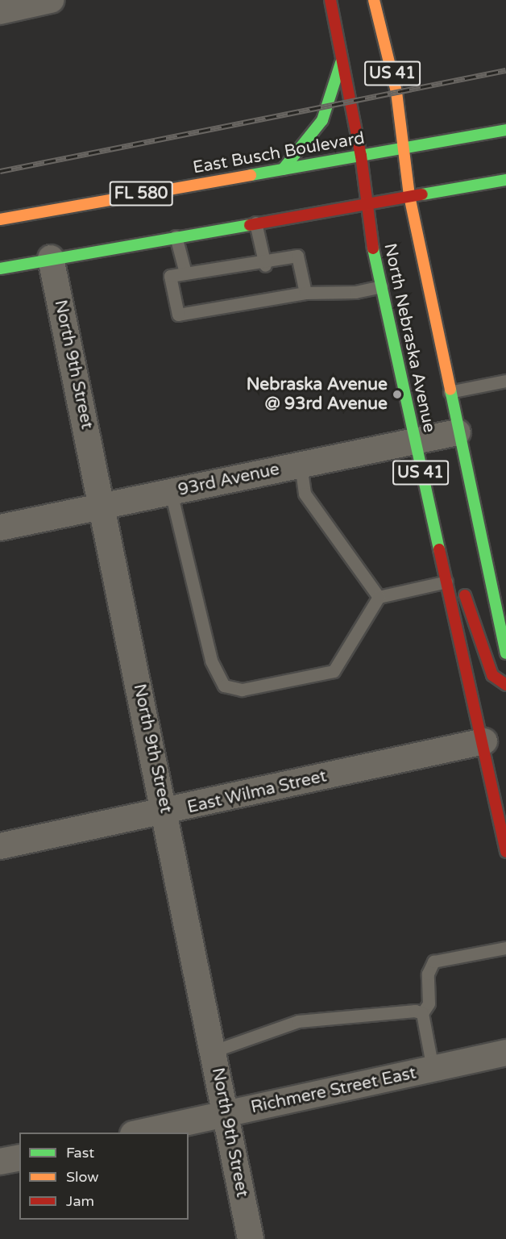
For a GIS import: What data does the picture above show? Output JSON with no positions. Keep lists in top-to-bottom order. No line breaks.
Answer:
{"streets":{"main road":["US 41","East Busch Boulevard","FL 580","North Nebraska Avenue"],"street":["North 9th Street","93rd Avenue","East Wilma Street","Richmere Street East"]},"crossings":[["East Busch Boulevard","North Nebraska Avenue"],["North Nebraska Avenue","93rd Avenue"],["North Nebraska Avenue","East Wilma Street"],["North 9th Street","93rd Avenue"],["North 9th Street","East Wilma Street"],["North 9th Street","Richmere Street East"]],"places":["Nebraska Avenue @ 93rd Avenue"],"legend":["Fast","Slow","Jam"]}
